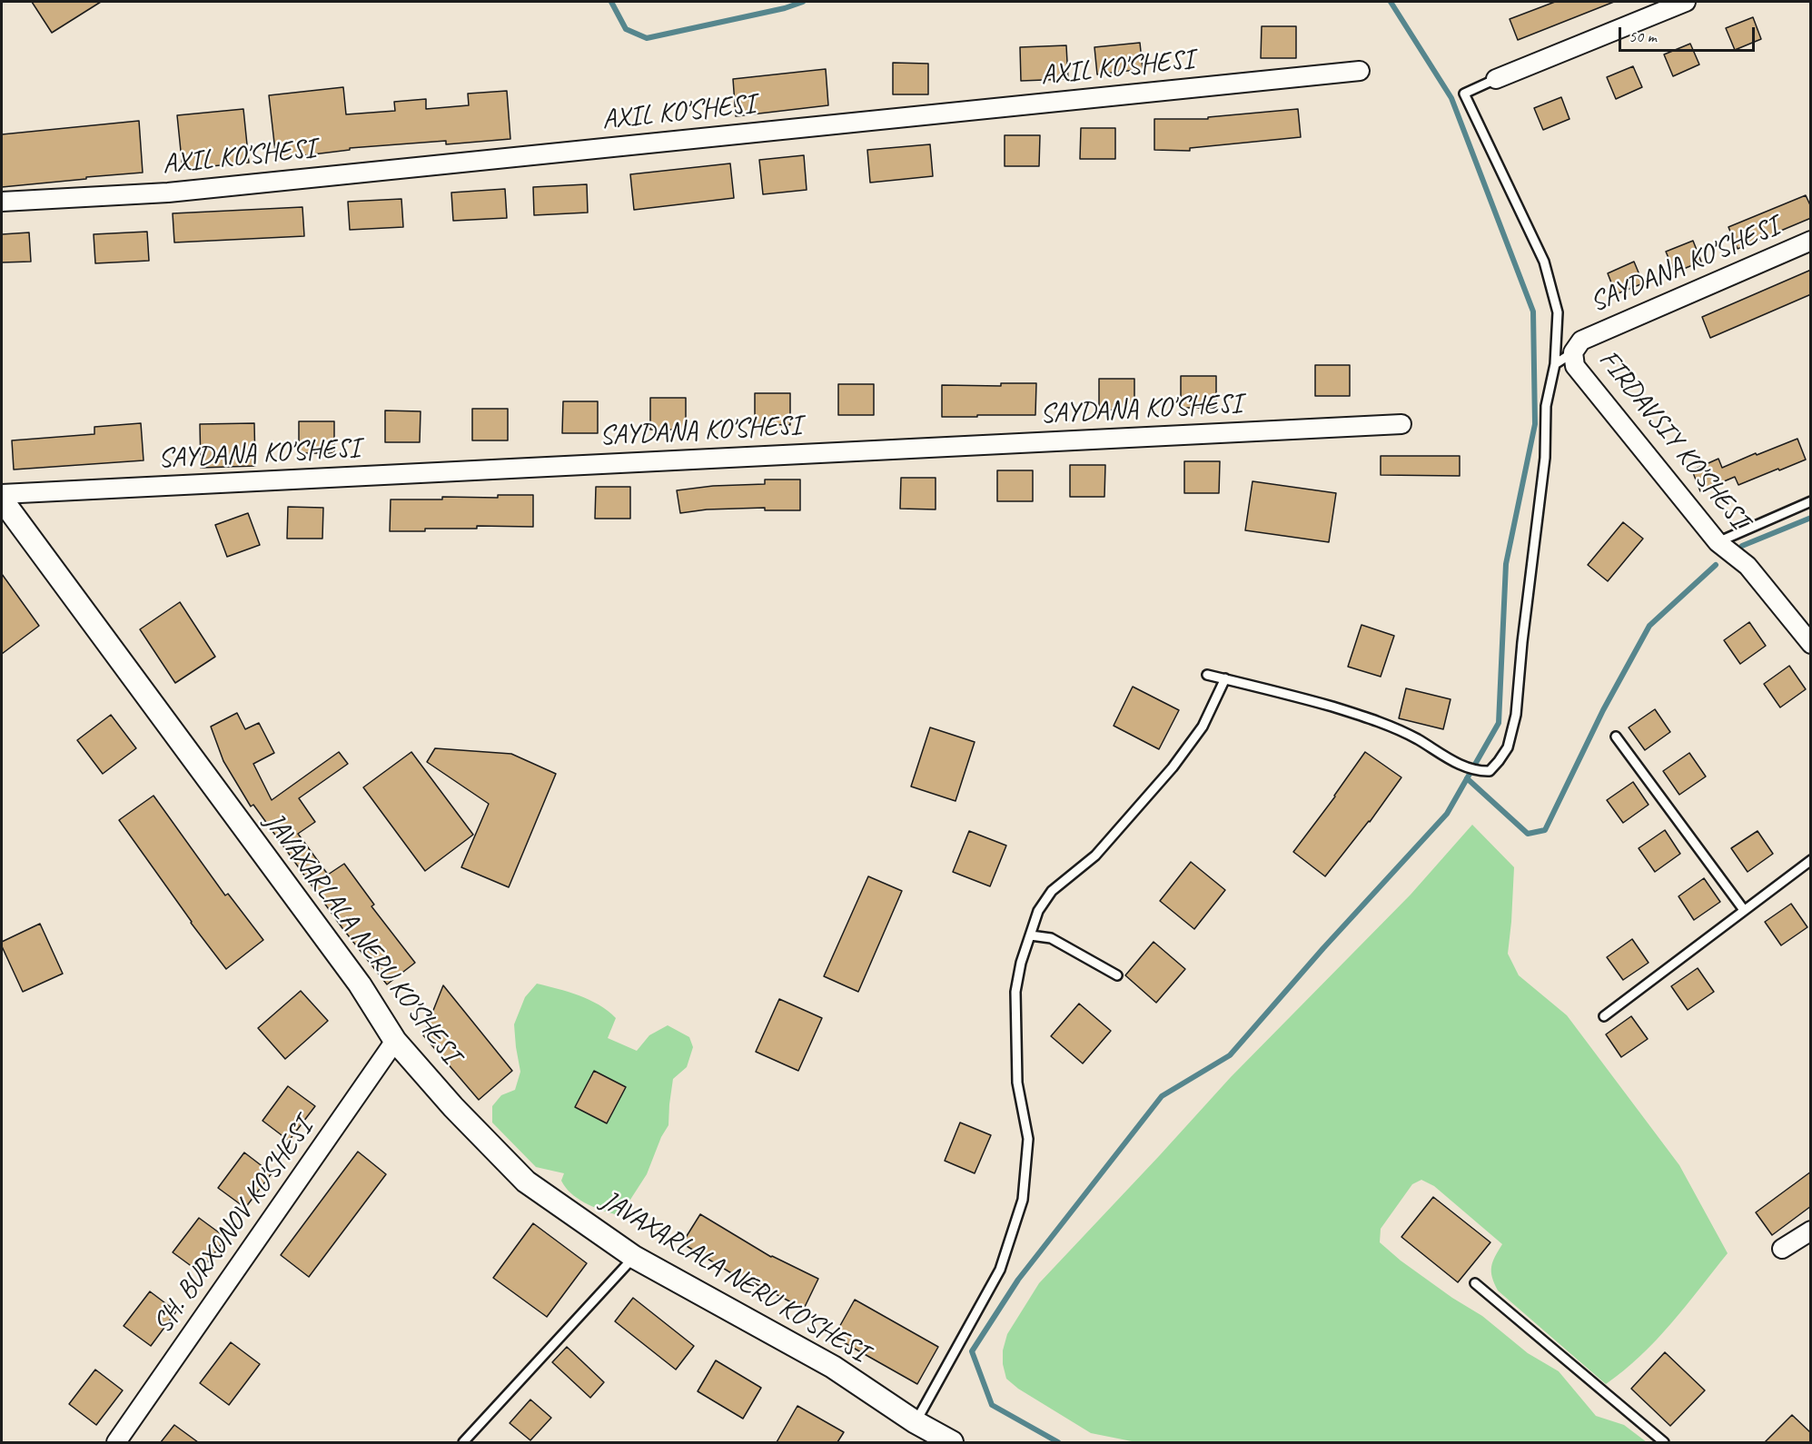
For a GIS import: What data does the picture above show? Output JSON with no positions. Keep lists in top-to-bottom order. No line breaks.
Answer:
{"streets":{"street":["AXIL KO'SHESI","SAYDANA KO'SHESI","FIRDAVSIY KO'SHESI","JAVAXARLALA NERU KO'SHESI","SH. BURXONOV KO'SHESI"]},"crossings":[["SAYDANA KO'SHESI","FIRDAVSIY KO'SHESI"],["JAVAXARLALA NERU KO'SHESI","SH. BURXONOV KO'SHESI"]],"scale_bar":"50 m"}
